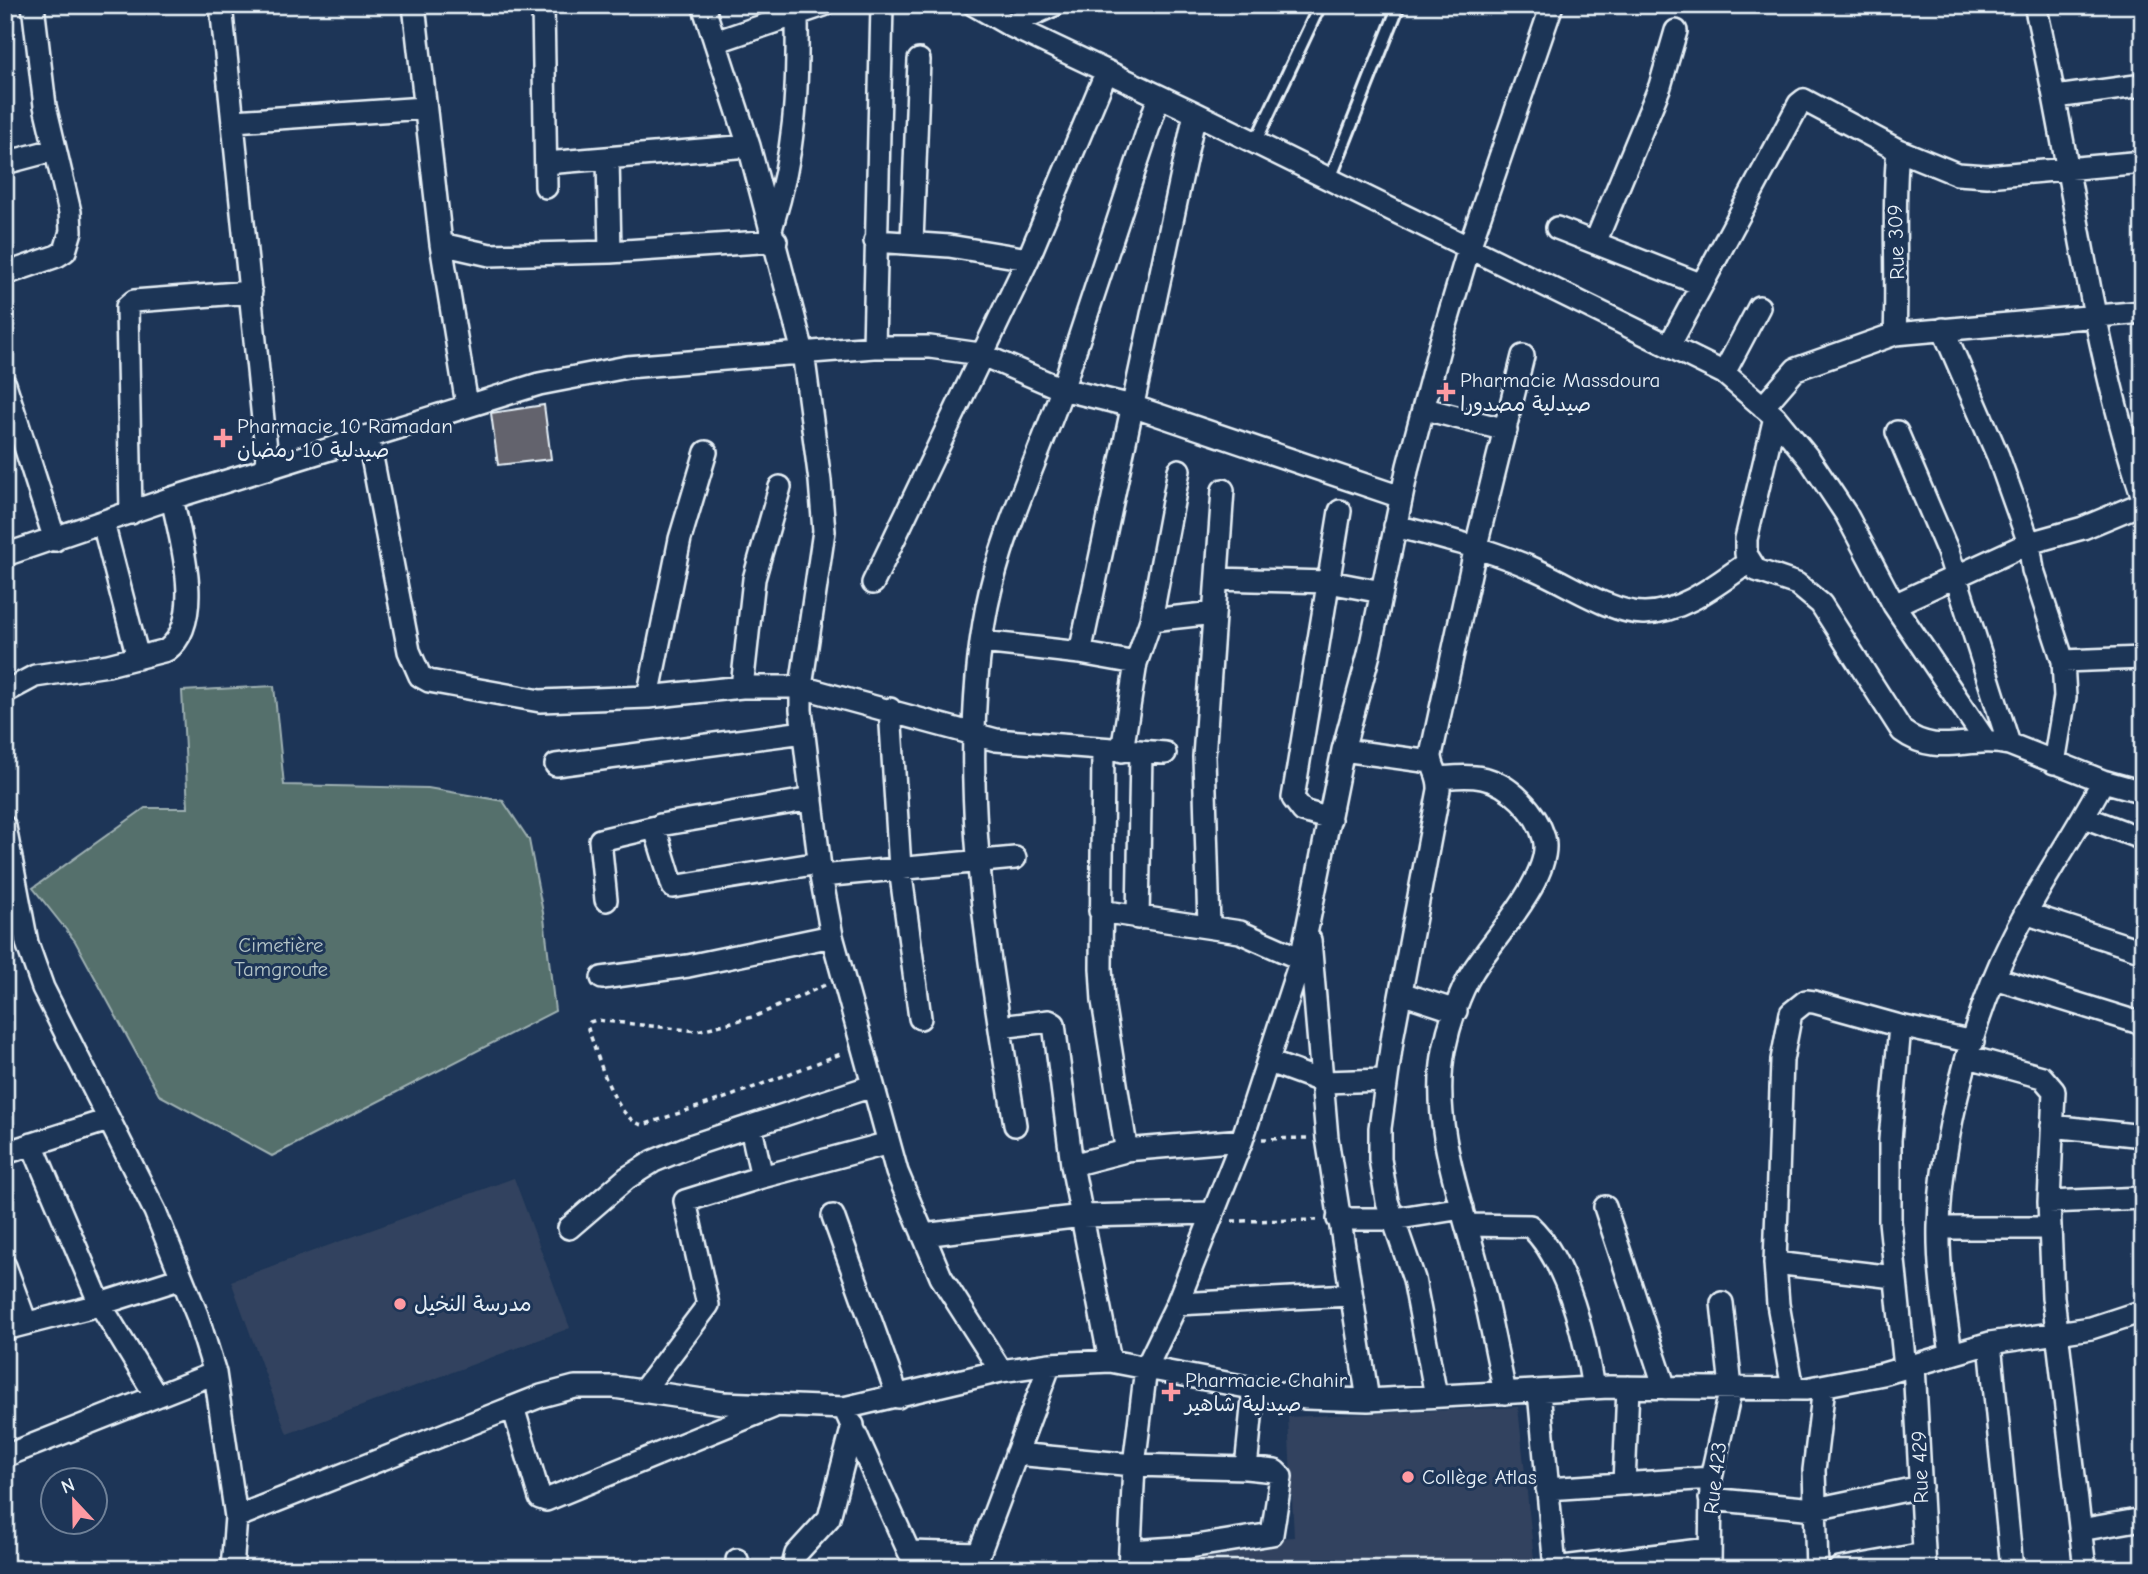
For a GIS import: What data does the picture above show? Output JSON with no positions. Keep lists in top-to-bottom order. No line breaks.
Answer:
{"streets":{"street":["Rue 309","Rue 429","Rue 423"]},"parks":["Cimetière Tamgroute"],"places":{"health":["Pharmacie Massdoura صيدلية مصدورا","Pharmacie 10 Ramadan صيدلية 10 رمضان","Pharmacie Chahir صيدلية شاهير"],"other":["مدرسة النخيل","Collège Atlas"]},"north":"top"}
